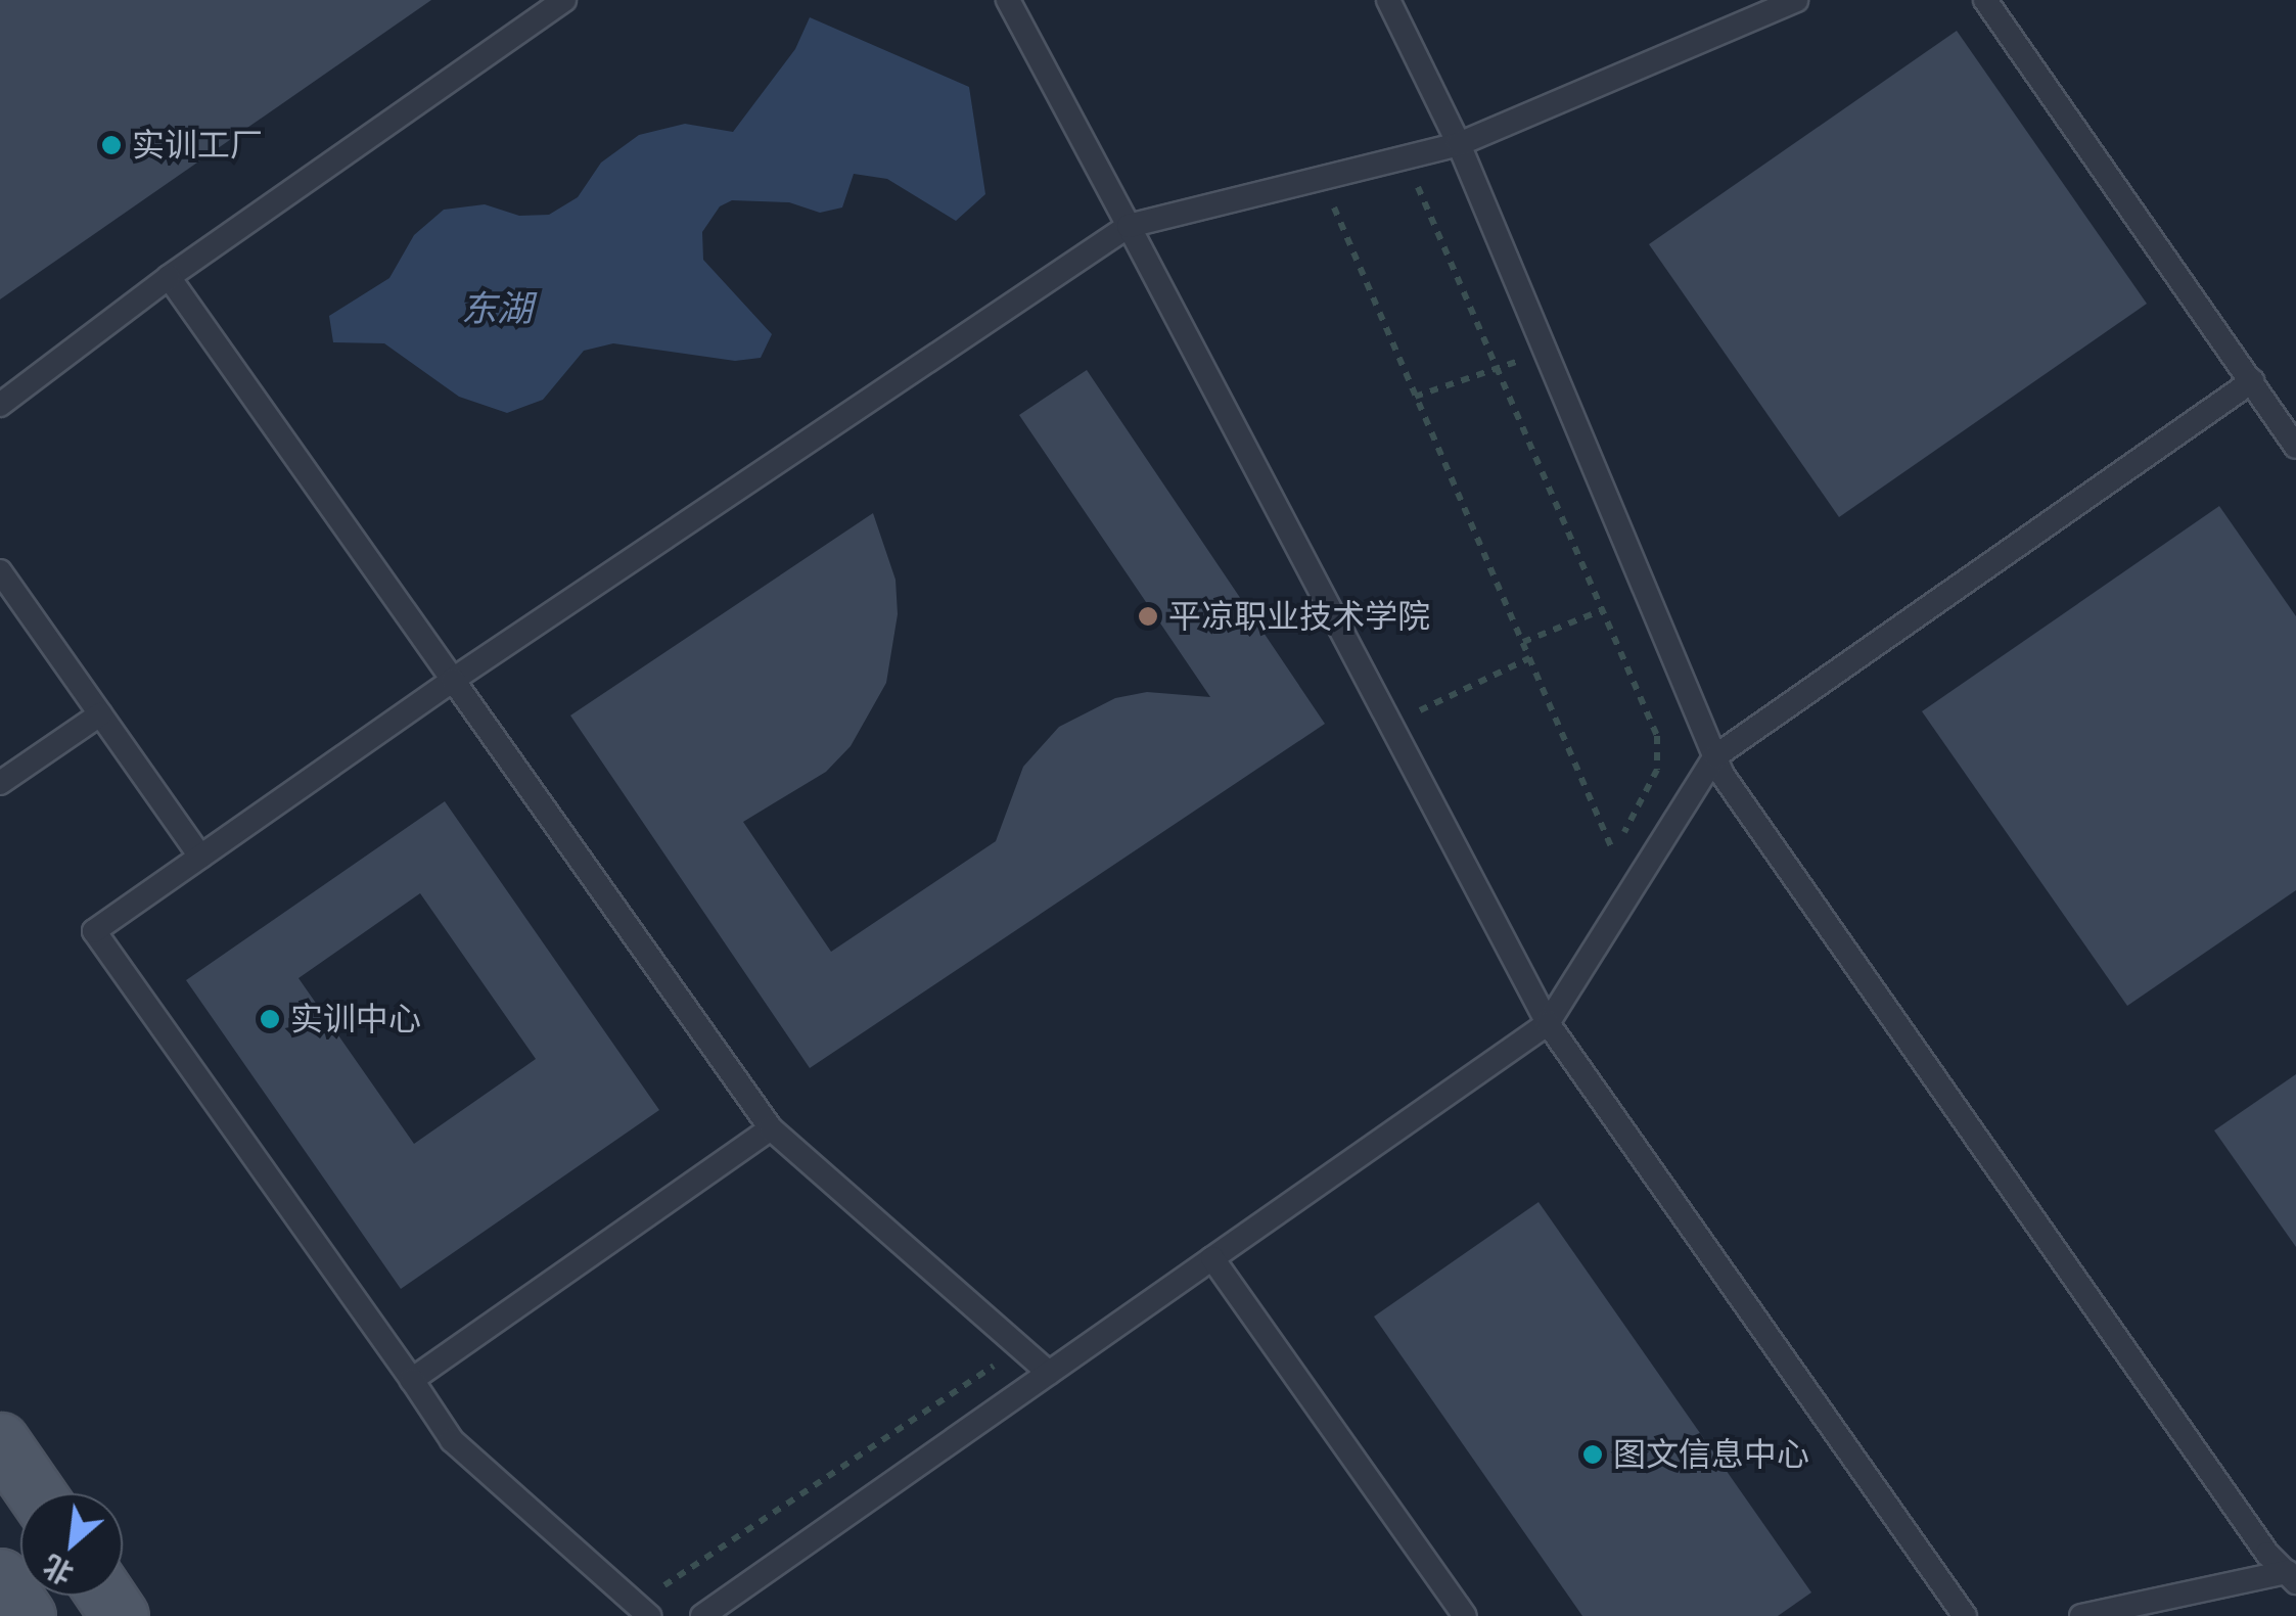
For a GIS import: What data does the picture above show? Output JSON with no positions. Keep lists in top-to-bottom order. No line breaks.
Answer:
{"water":["东湖"],"places":["实训工厂","平凉职业技术学院","实训中心","图文信息中心"],"north":"bottom left"}
